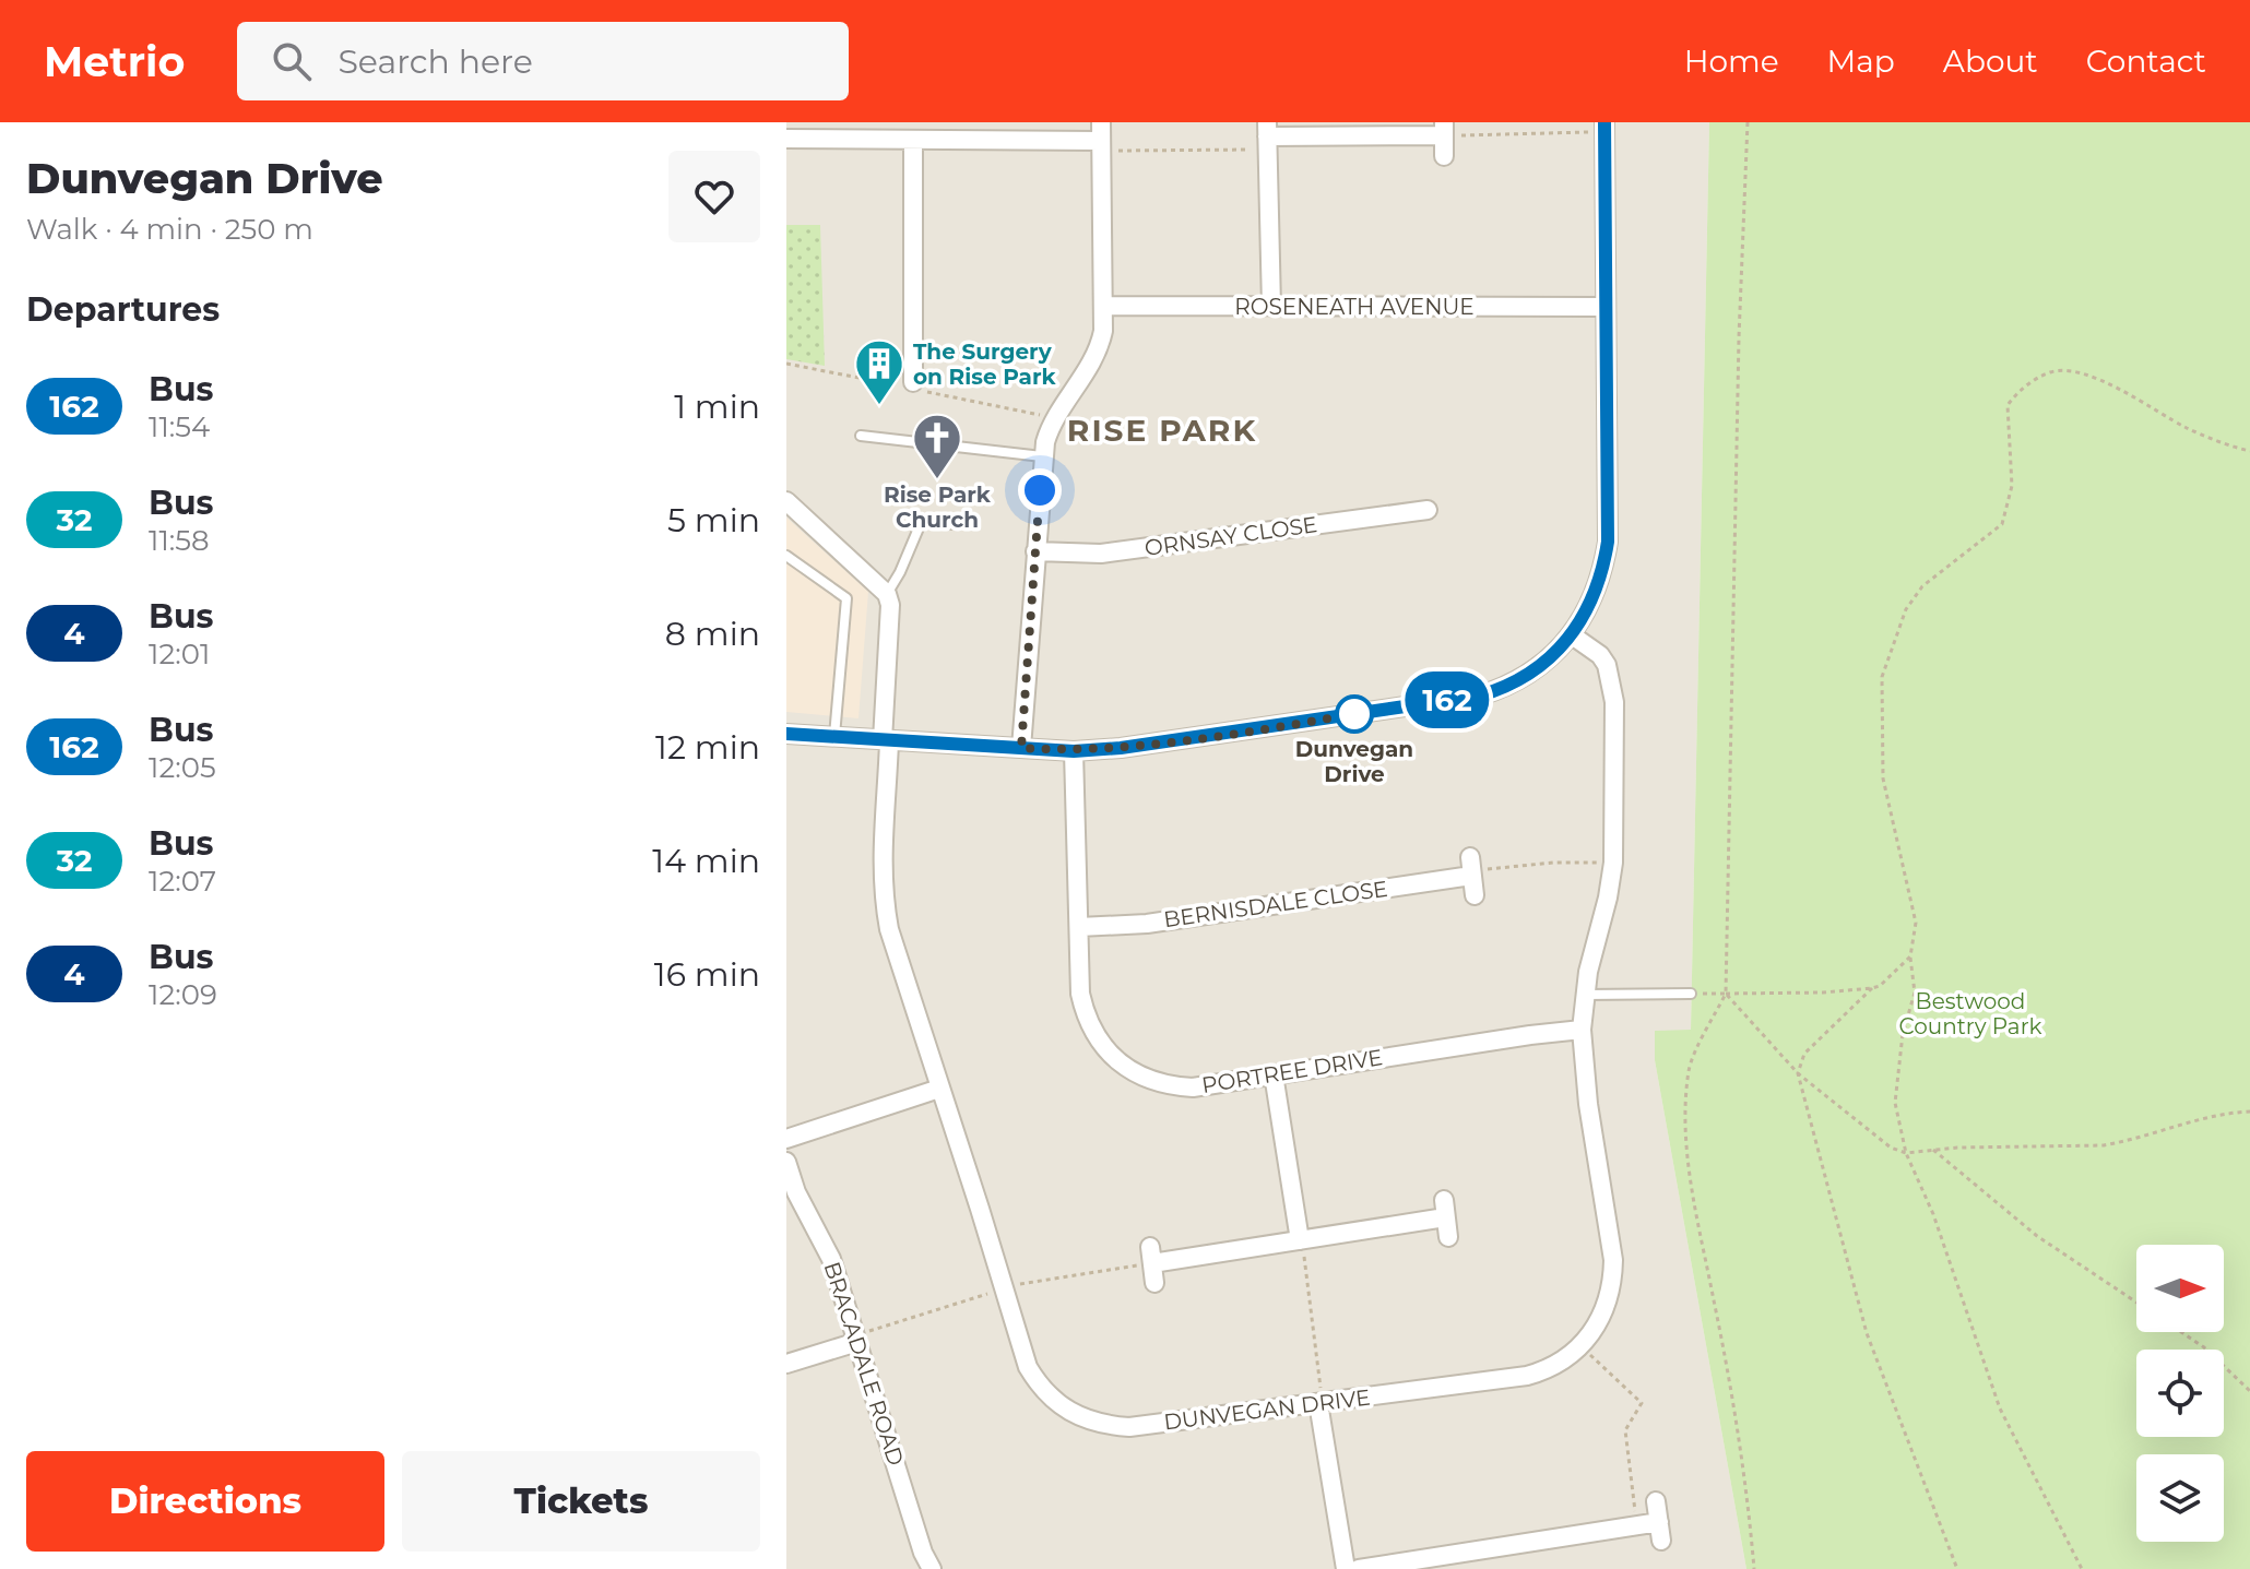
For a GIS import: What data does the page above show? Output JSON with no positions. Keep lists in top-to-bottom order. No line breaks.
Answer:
{"streets":{"street":["ROSENEATH AVENUE","ORNSAY CLOSE","BERNISDALE CLOSE","PORTREE DRIVE","BRACADALE ROAD","DUNVEGAN DRIVE"]},"crossings":[["BERNISDALE CLOSE","PORTREE DRIVE"],["PORTREE DRIVE","DUNVEGAN DRIVE"]],"districts":["RISE PARK"],"parks":["Bestwood Country Park"],"places":{"building":["The Surgery on Rise Park"],"church":["Rise Park Church"],"other":["Dunvegan Drive"]},"lines":["bus line 162"],"north":"right","page":{"header":"Metrio","search":"Search here","nav":["Home","Map","About","Contact"],"heading":[["Dunvegan Drive","Walk · 4 min · 250 m"],"Departures"],"on_map":"162","list":[{"mark":"162","name":"Bus","note":"11:54","value":"1 min"},{"mark":"32","name":"Bus","note":"11:58","value":"5 min"},{"mark":"4","name":"Bus","note":"12:01","value":"8 min"},{"mark":"162","name":"Bus","note":"12:05","value":"12 min"},{"mark":"32","name":"Bus","note":"12:07","value":"14 min"},{"mark":"4","name":"Bus","note":"12:09","value":"16 min"}],"buttons":["Directions","Tickets"]}}
